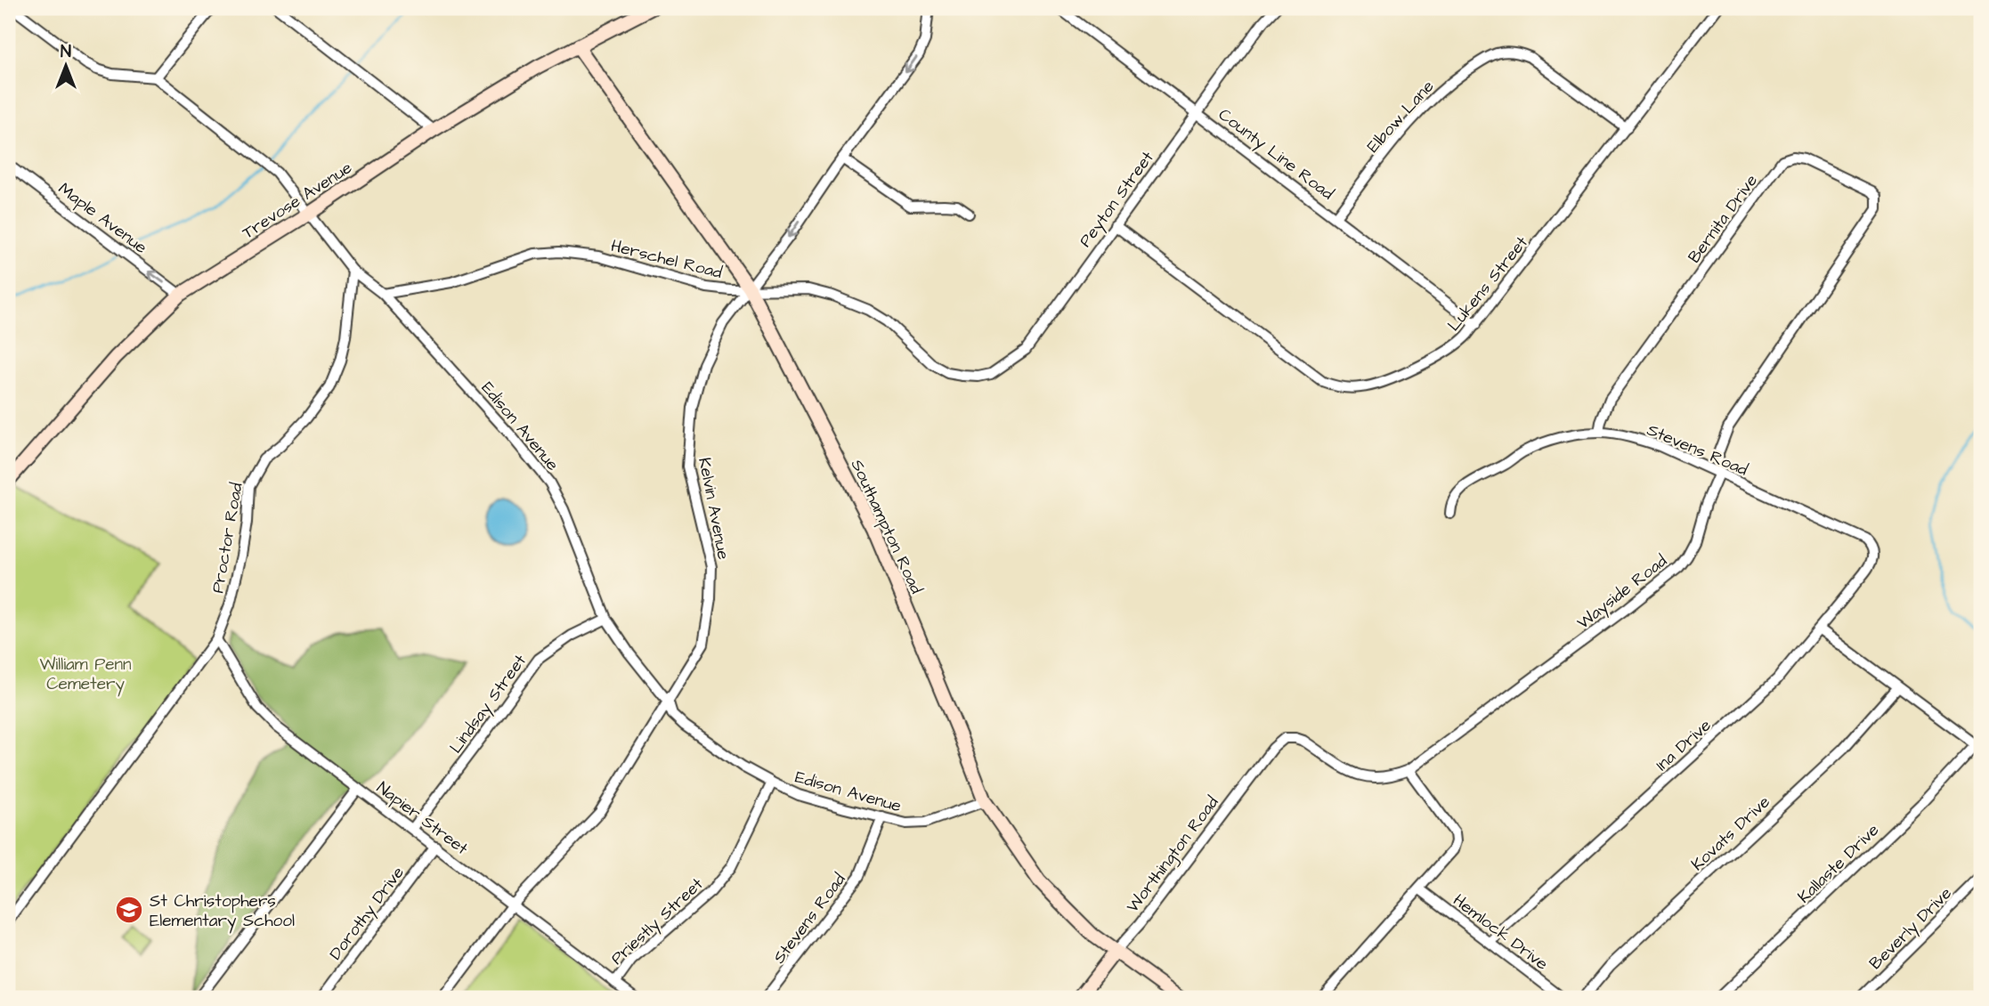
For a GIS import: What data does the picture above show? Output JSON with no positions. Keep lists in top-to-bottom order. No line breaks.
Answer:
{"streets":{"street":["Elbow Lane","County Line Road","Peyton Street","Trevose Avenue","Maple Avenue","Bernita Drive","Herschel Road","Lukens Street","Edison Avenue","Stevens Road","Kelvin Avenue","Southampton Road","Proctor Road","Wayside Road","Lindsay Street","Ina Drive","Napier Street","Kovats Drive","Worthington Road","Kallaste Drive","Dorothy Drive","Priestly Street","Beverly Drive","Hemlock Drive"]},"crossings":[["Elbow Lane","County Line Road"],["Elbow Lane","Lukens Street"],["County Line Road","Peyton Street"],["County Line Road","Lukens Street"],["Peyton Street","Herschel Road"],["Peyton Street","Lukens Street"],["Trevose Avenue","Maple Avenue"],["Trevose Avenue","Edison Avenue"],["Trevose Avenue","Southampton Road"],["Bernita Drive","Stevens Road"],["Bernita Drive","Wayside Road"],["Herschel Road","Edison Avenue"],["Herschel Road","Kelvin Avenue"],["Herschel Road","Southampton Road"],["Edison Avenue","Stevens Road"],["Edison Avenue","Kelvin Avenue"],["Edison Avenue","Southampton Road"],["Edison Avenue","Proctor Road"],["Edison Avenue","Lindsay Street"],["Edison Avenue","Priestly Street"],["Stevens Road","Wayside Road"],["Stevens Road","Ina Drive"],["Kelvin Avenue","Southampton Road"],["Kelvin Avenue","Napier Street"],["Southampton Road","Worthington Road"],["Proctor Road","Napier Street"],["Wayside Road","Worthington Road"],["Lindsay Street","Napier Street"],["Ina Drive","Hemlock Drive"],["Napier Street","Dorothy Drive"],["Napier Street","Priestly Street"]],"one_way":["Maple Avenue"],"parks":["William Penn Cemetery"],"places":{"school or university":["St Christophers Elementary School"]},"north":"top"}
